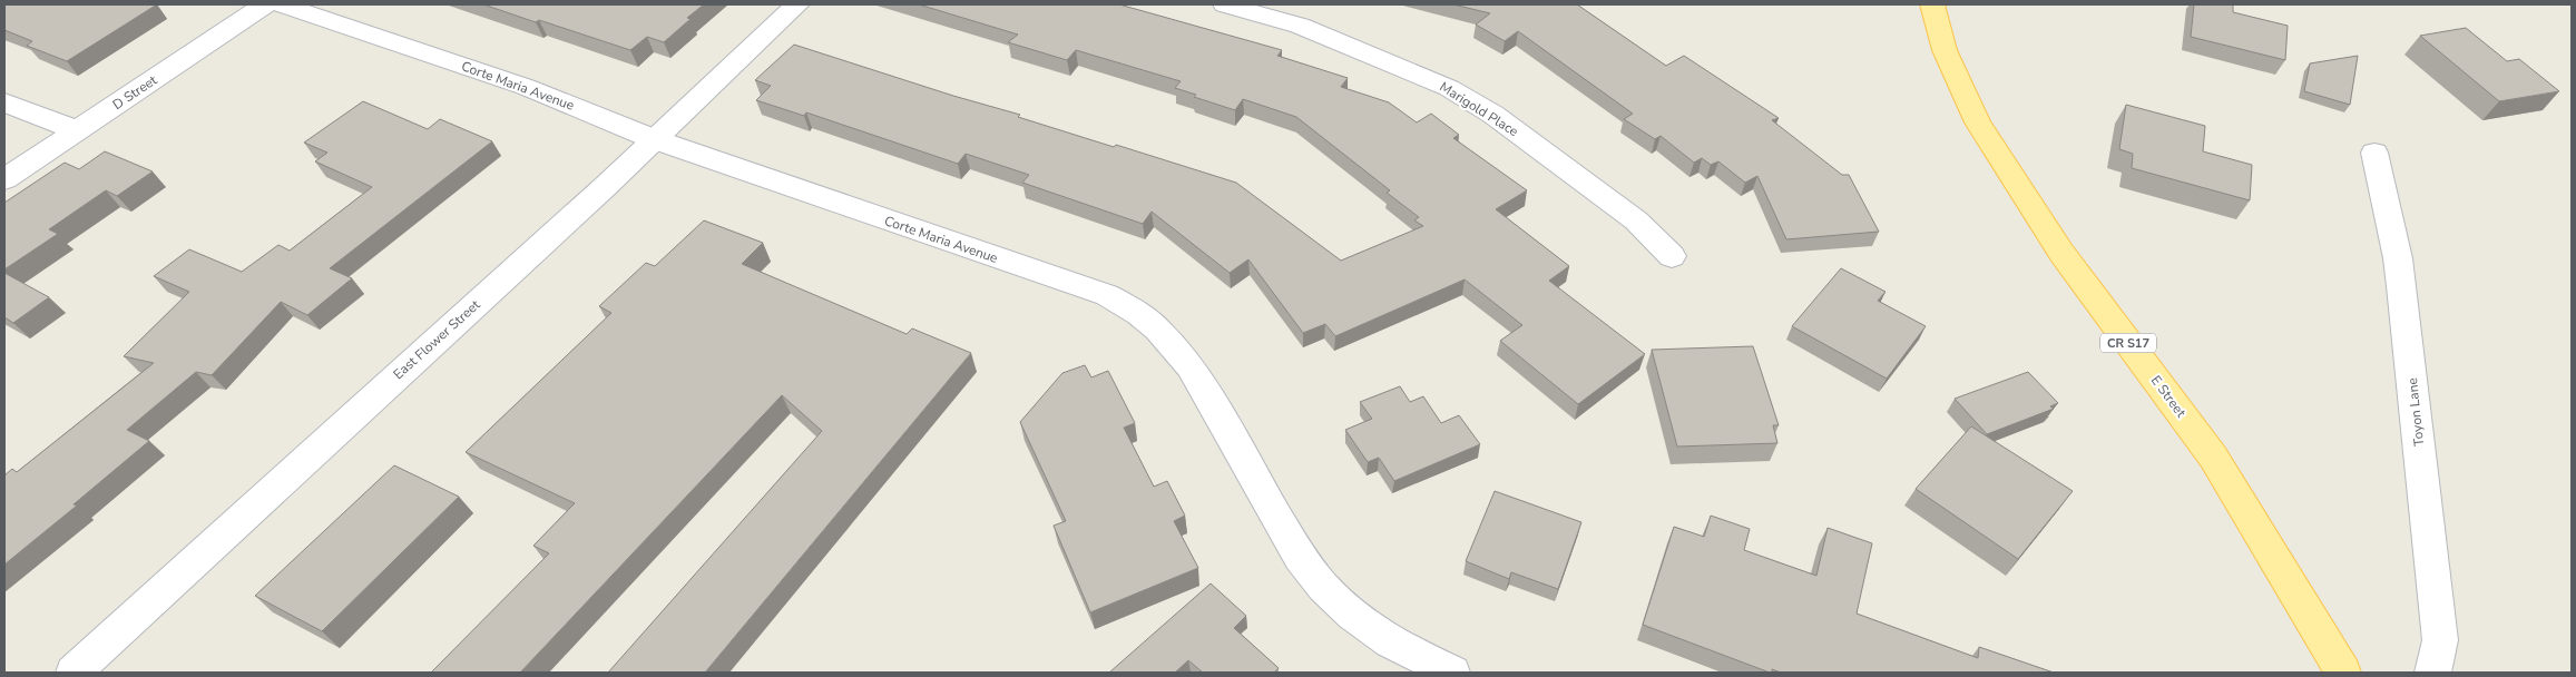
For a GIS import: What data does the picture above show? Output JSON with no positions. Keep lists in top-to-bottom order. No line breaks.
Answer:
{"streets":{"main road":["CR S17","E Street"],"street":["Corte Maria Avenue","D Street","Marigold Place","East Flower Street","Toyon Lane"]},"crossings":[["Corte Maria Avenue","East Flower Street"]]}
